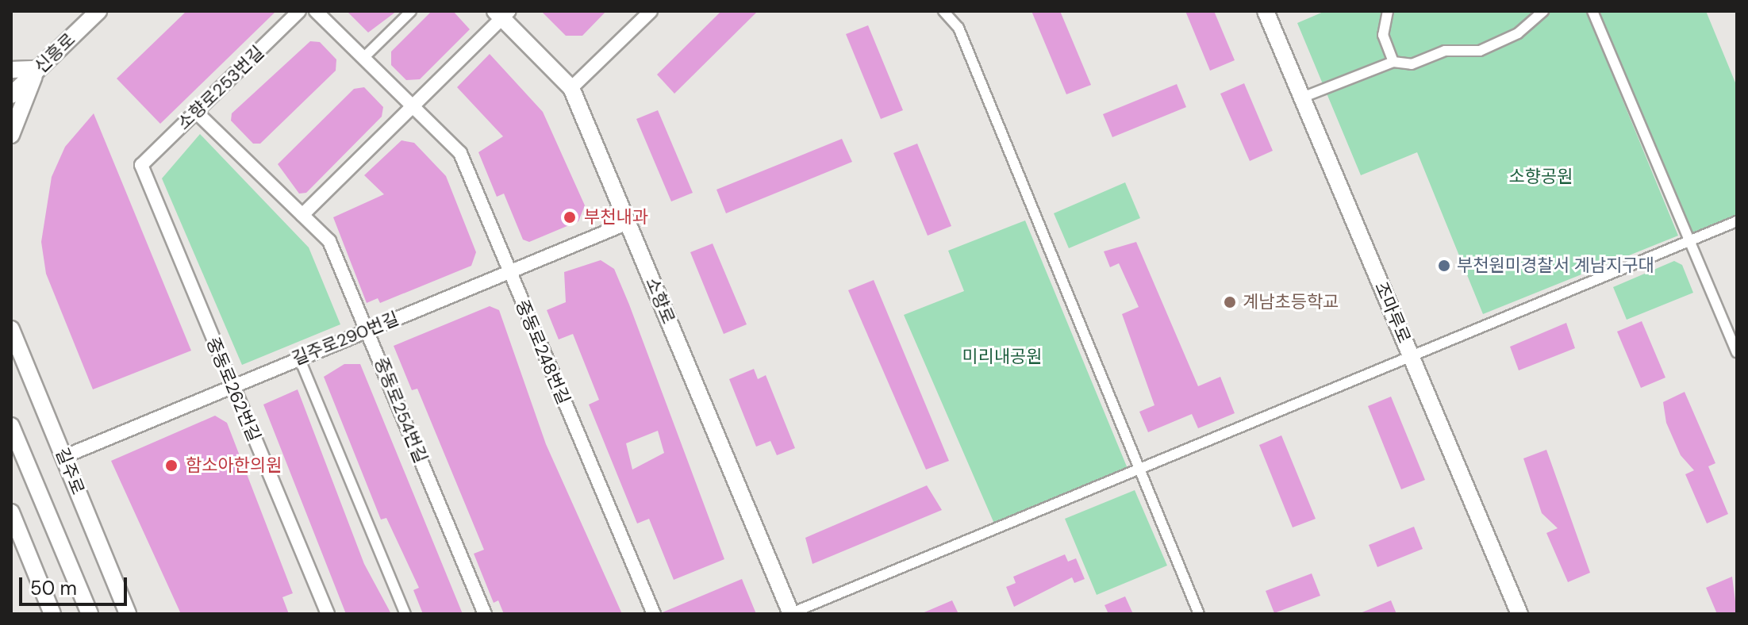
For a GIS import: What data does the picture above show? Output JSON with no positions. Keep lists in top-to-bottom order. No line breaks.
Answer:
{"streets":{"street":["신흥로","소향로253번길","소향로","조마루로","길주로290번길","중동로248번길","중동로262번길","중동로254번길","길주로"]},"crossings":[["소향로253번길","중동로262번길"],["소향로253번길","중동로254번길"],["소향로","길주로290번길"],["길주로290번길","중동로248번길"],["길주로290번길","중동로262번길"],["길주로290번길","중동로254번길"],["길주로290번길","길주로"]],"parks":["소향공원","미리내공원"],"places":["부천내과","부천원미경찰서 계남지구대","계남초등학교","함소아한의원"],"scale_bar":"50 m"}
